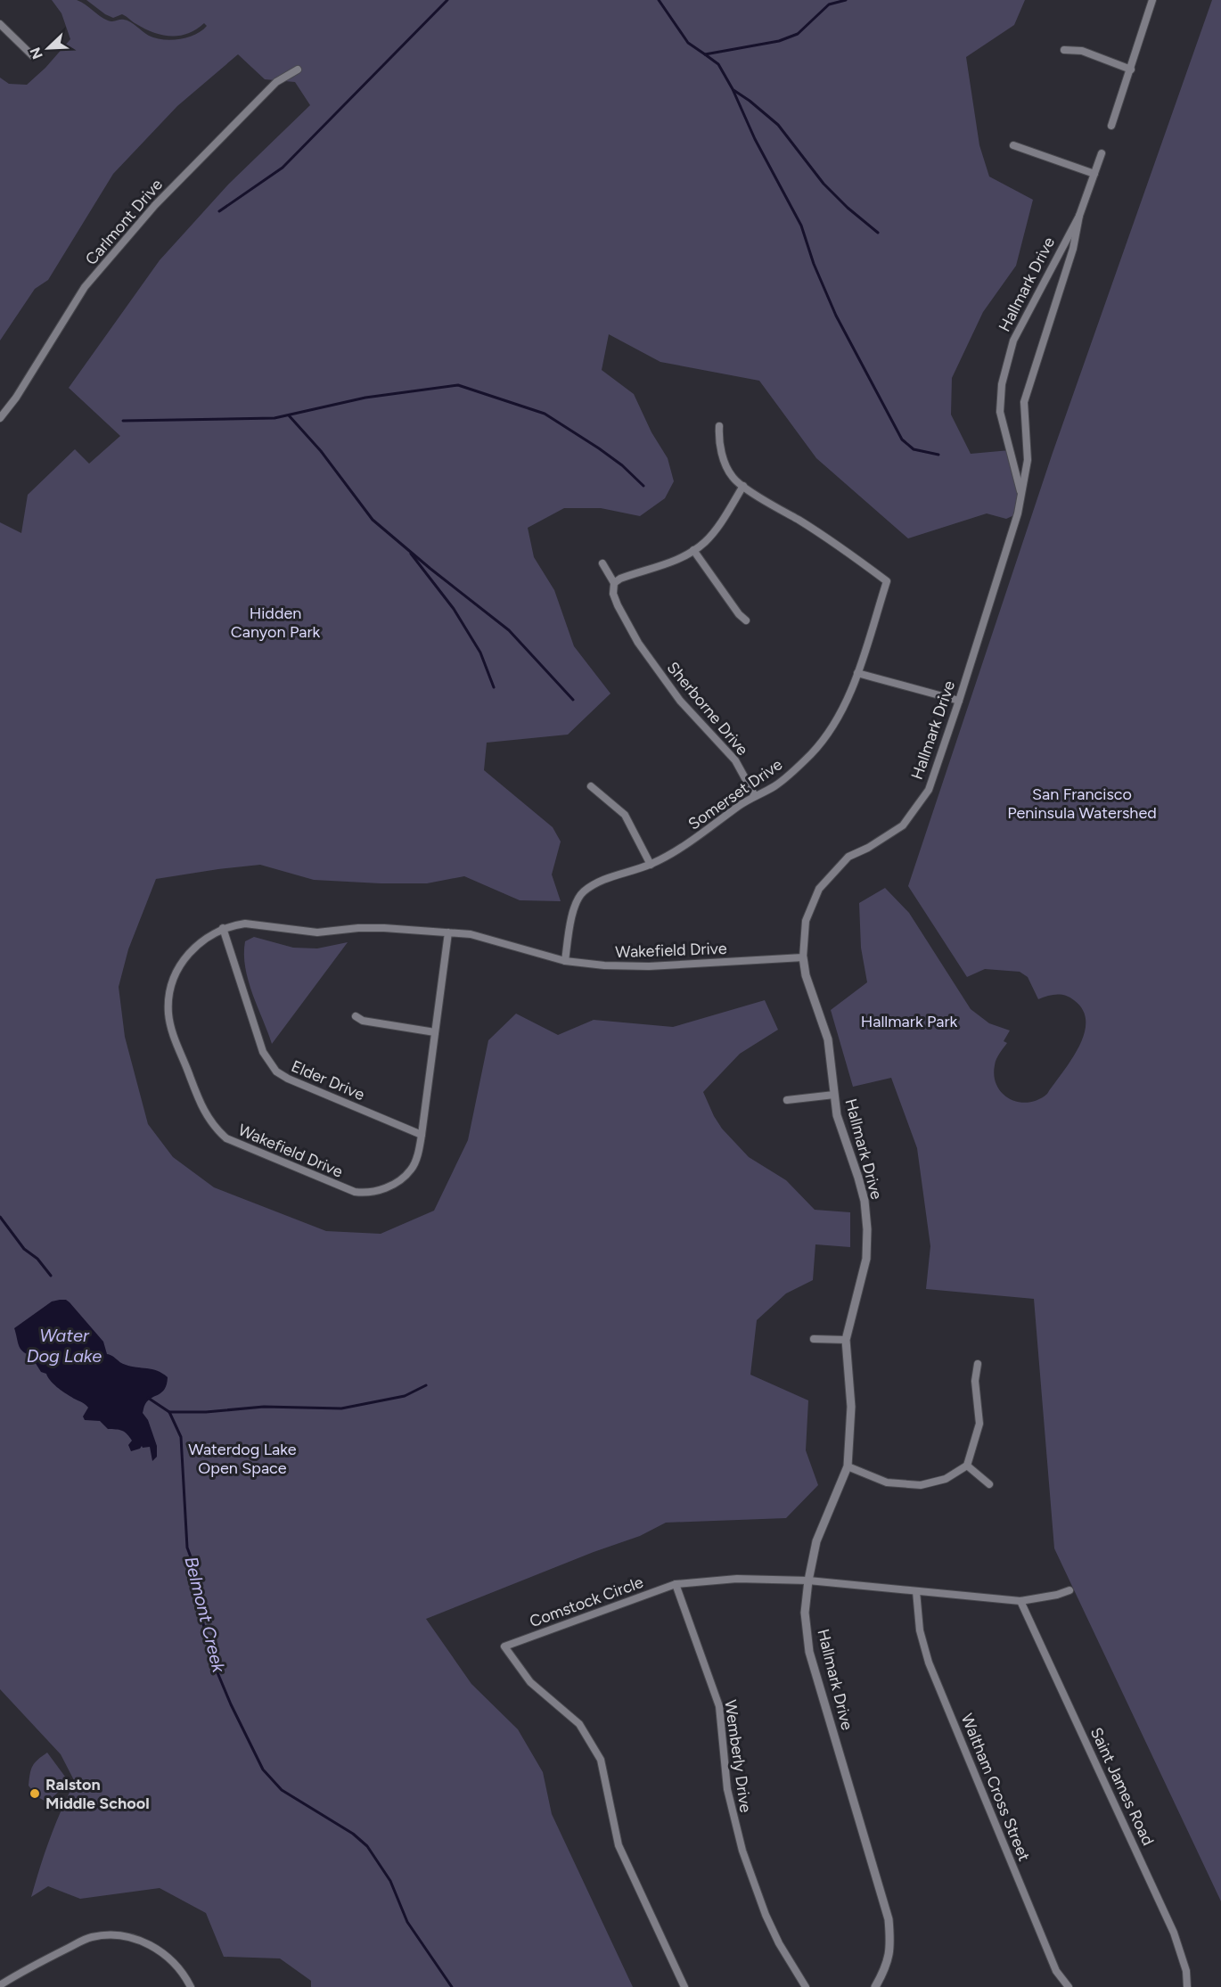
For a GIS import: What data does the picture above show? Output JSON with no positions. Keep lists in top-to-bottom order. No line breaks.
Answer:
{"streets":{"street":["Carlmont Drive","Hallmark Drive","Sherborne Drive","Somerset Drive","Wakefield Drive","Elder Drive","Comstock Circle","Wemberly Drive","Saint James Road","Waltham Cross Street"]},"crossings":[["Hallmark Drive","Wakefield Drive"],["Hallmark Drive","Comstock Circle"],["Sherborne Drive","Somerset Drive"],["Somerset Drive","Wakefield Drive"],["Wakefield Drive","Elder Drive"],["Comstock Circle","Wemberly Drive"],["Comstock Circle","Saint James Road"],["Comstock Circle","Waltham Cross Street"]],"water":["Water Dog Lake","Belmont Creek"],"parks":["Hidden Canyon Park","San Francisco Peninsula Watershed","Hallmark Park","Waterdog Lake Open Space"],"places":["Ralston Middle School"],"north":"bottom left"}
